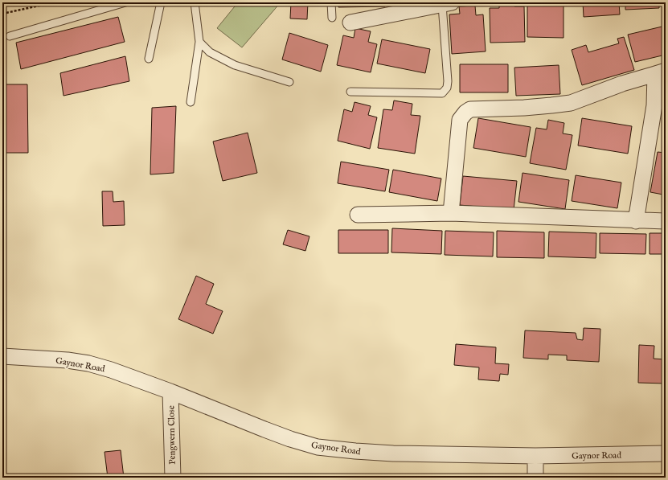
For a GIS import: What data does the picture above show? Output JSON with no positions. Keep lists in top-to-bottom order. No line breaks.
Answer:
{"streets":{"street":["Gaynor Road","Pengwern Close"]},"crossings":[["Gaynor Road","Pengwern Close"]]}
